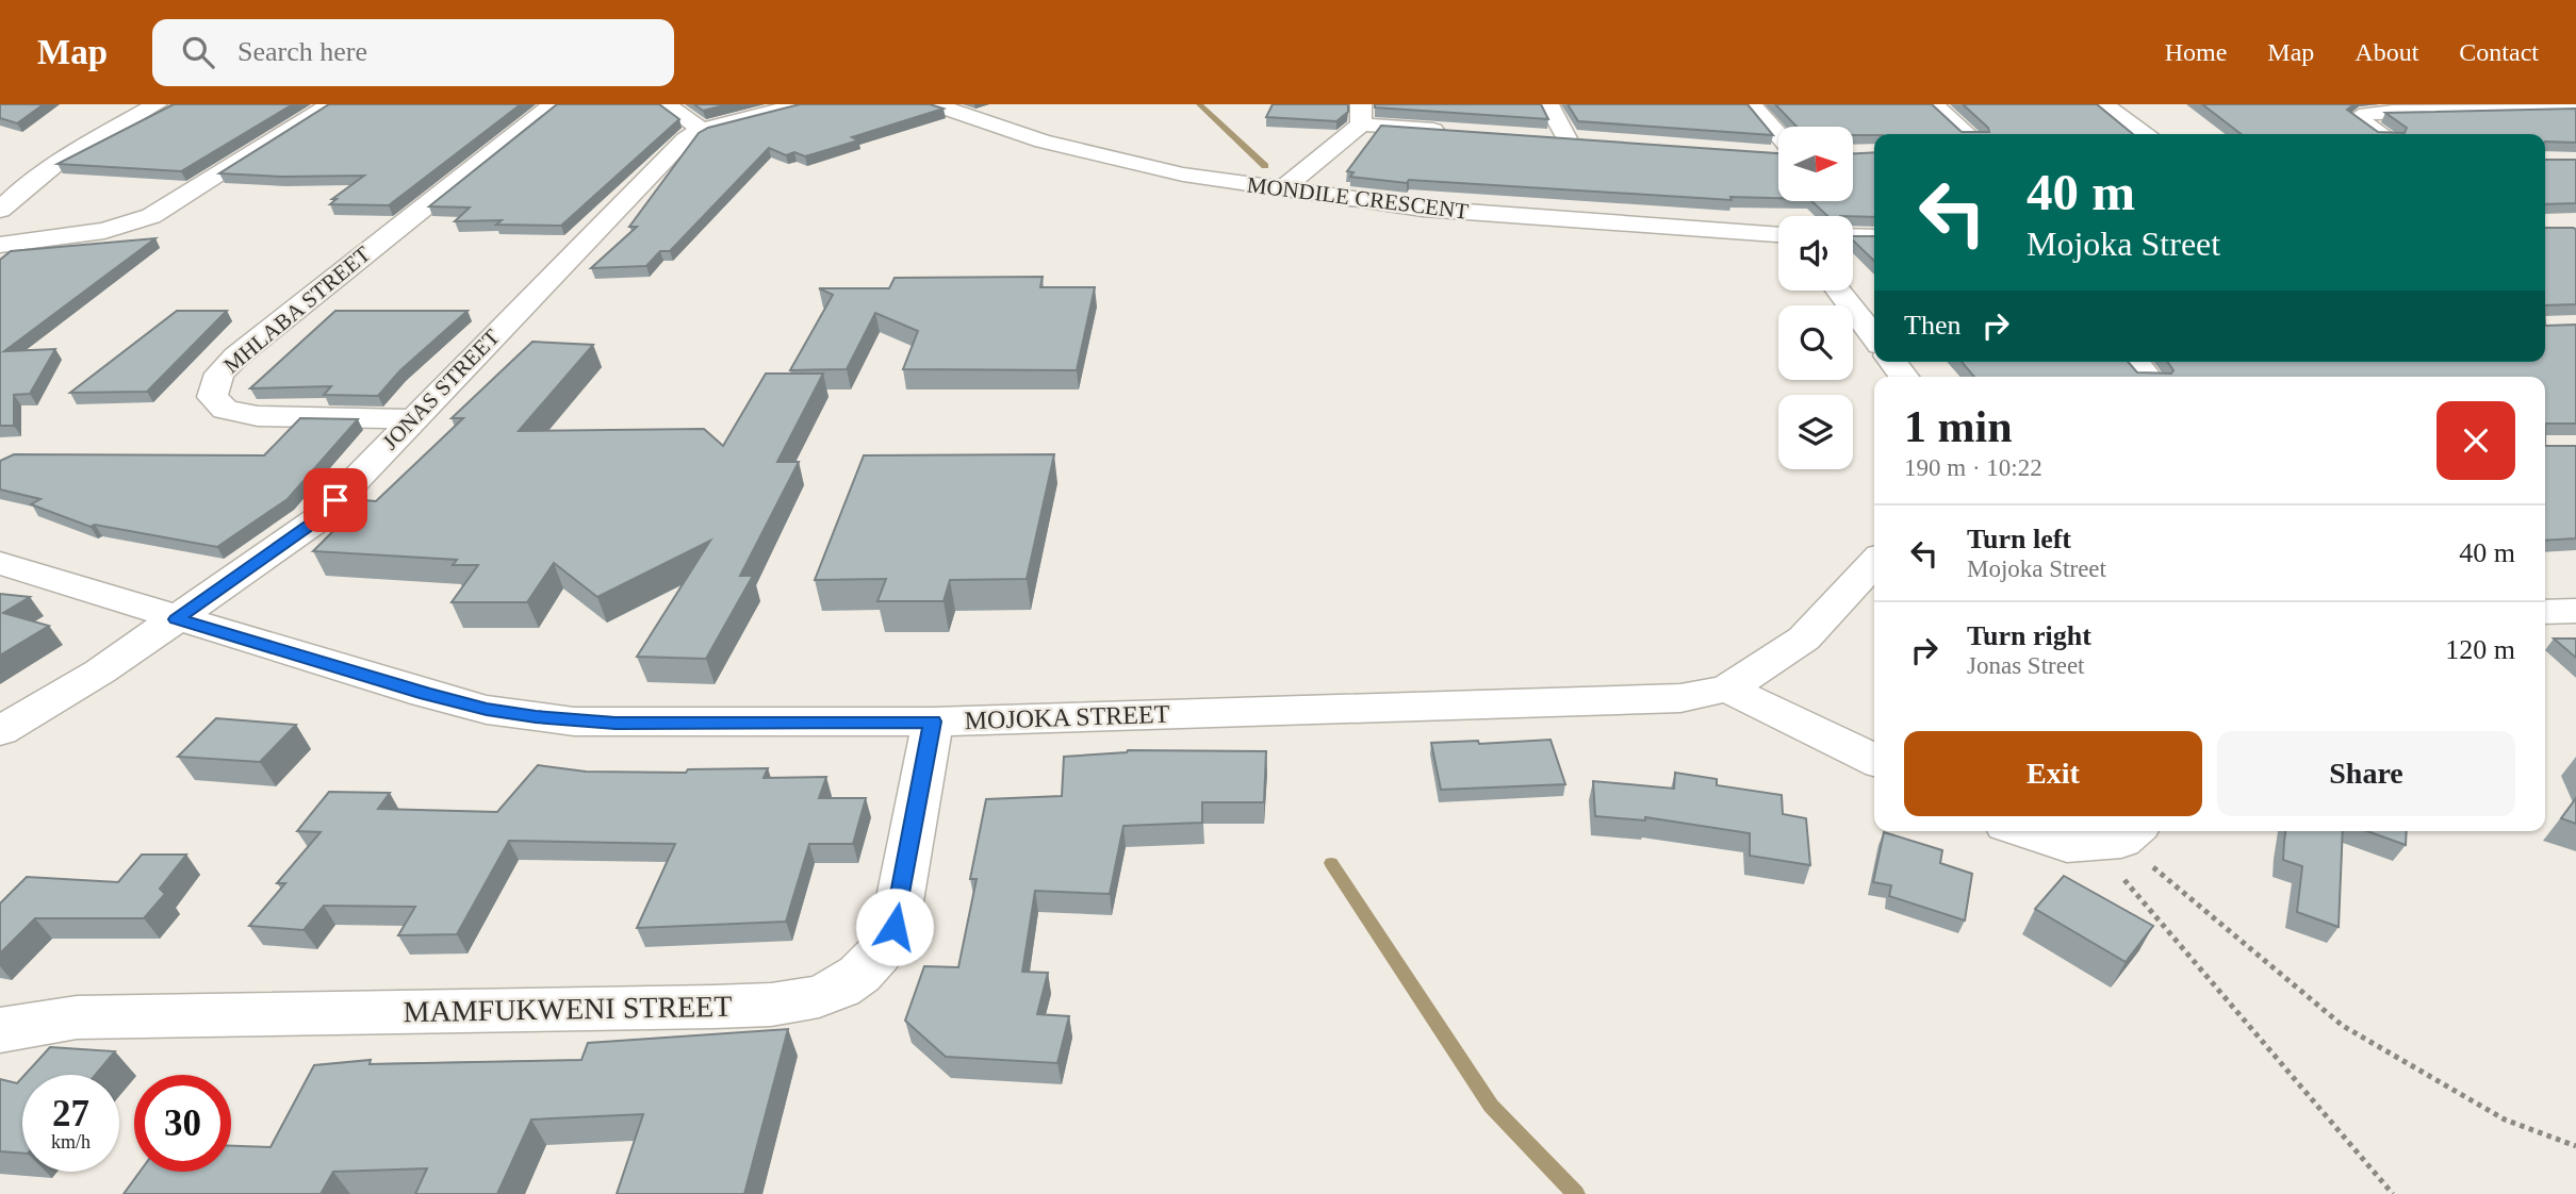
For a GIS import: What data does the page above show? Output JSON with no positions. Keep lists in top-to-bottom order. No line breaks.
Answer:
{"streets":{"street":["MONDILE CRESCENT","MHLABA STREET","JONAS STREET","MOJOKA STREET","MAMFUKWENI STREET"]},"crossings":[["MHLABA STREET","JONAS STREET"],["JONAS STREET","MOJOKA STREET"],["MOJOKA STREET","MAMFUKWENI STREET"]],"north":"right","page":{"header":"Map","search":"Search here","nav":["Home","Map","About","Contact"],"turn":["40 m","Mojoka Street"],"then":"Then","heading":["1 min","190 m · 10:22"],"list":[{"name":"Turn left","note":"Mojoka Street","value":"40 m"},{"name":"Turn right","note":"Jonas Street","value":"120 m"}],"buttons":["Exit","Share"],"speed":"27 km/h","limit":"30"}}
